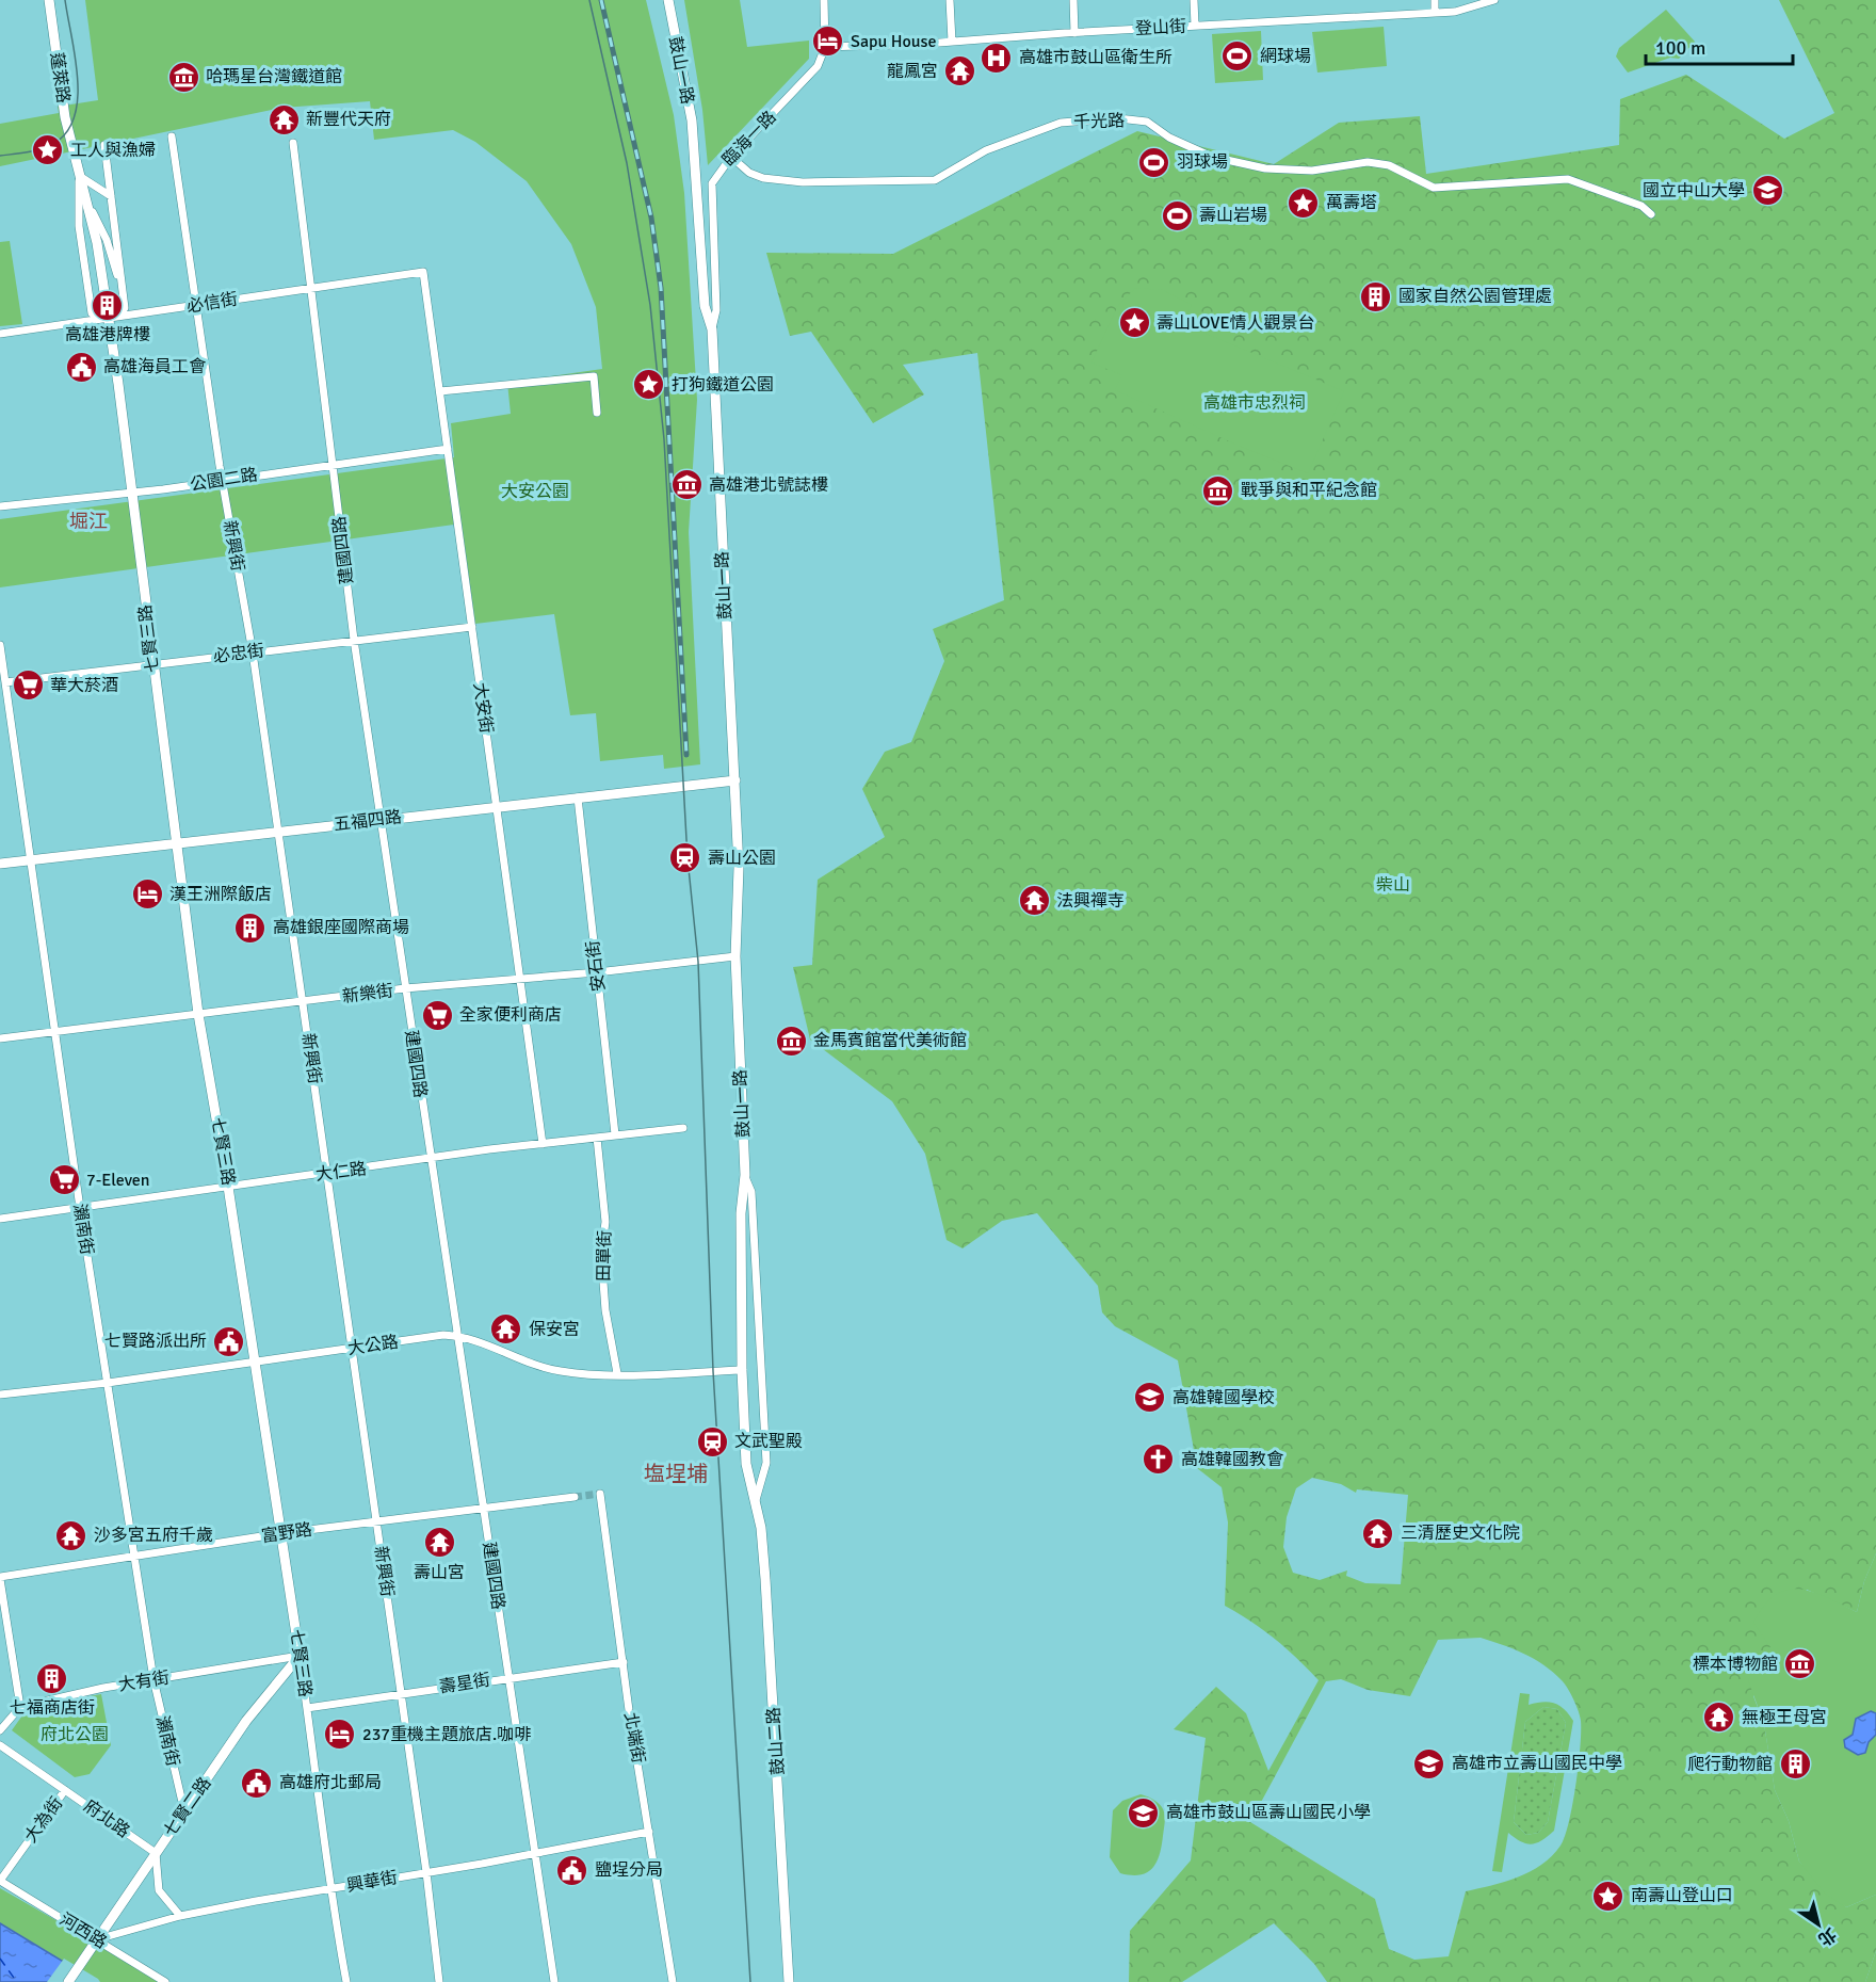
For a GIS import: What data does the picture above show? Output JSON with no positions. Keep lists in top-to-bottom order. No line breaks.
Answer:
{"streets":{"street":["登山街","鼓山一路","蓬萊路","千光路","臨海一路","必信街","公園二路","新興街","建國四路","七賢三路","必忠街","大安街","五福四路","安石街","新樂街","大仁路","瀨南街","田單街","大公路","富野路","大有街","壽星街","北端街","鼓山二路","七賢二路","府北路","大為街","興華街","河西路"]},"crossings":[["登山街","臨海一路"],["鼓山一路","臨海一路"],["鼓山一路","五福四路"],["鼓山一路","新樂街"],["鼓山一路","大公路"],["鼓山一路","鼓山二路"],["蓬萊路","七賢三路"],["千光路","臨海一路"],["必信街","新興街"],["必信街","建國四路"],["必信街","七賢三路"],["必信街","大安街"],["公園二路","新興街"],["公園二路","建國四路"],["公園二路","七賢三路"],["公園二路","大安街"],["新興街","必忠街"],["新興街","五福四路"],["新興街","新樂街"],["新興街","大仁路"],["新興街","大公路"],["新興街","富野路"],["新興街","壽星街"],["新興街","興華街"],["建國四路","必忠街"],["建國四路","五福四路"],["建國四路","新樂街"],["建國四路","大仁路"],["建國四路","大公路"],["建國四路","富野路"],["建國四路","壽星街"],["建國四路","興華街"],["七賢三路","必忠街"],["七賢三路","五福四路"],["七賢三路","新樂街"],["七賢三路","大仁路"],["七賢三路","大公路"],["七賢三路","富野路"],["七賢三路","大有街"],["七賢三路","壽星街"],["七賢三路","七賢二路"],["七賢三路","興華街"],["必忠街","大安街"],["必忠街","瀨南街"],["大安街","五福四路"],["大安街","新樂街"],["大安街","大仁路"],["五福四路","安石街"],["五福四路","瀨南街"],["安石街","新樂街"],["安石街","大仁路"],["新樂街","瀨南街"],["大仁路","瀨南街"],["大仁路","田單街"],["瀨南街","大公路"],["瀨南街","富野路"],["瀨南街","大有街"],["瀨南街","七賢二路"],["田單街","大公路"],["大有街","七賢二路"],["壽星街","北端街"],["北端街","興華街"],["七賢二路","府北路"],["七賢二路","興華街"],["七賢二路","河西路"],["府北路","大為街"],["大為街","河西路"],["興華街","河西路"]],"districts":["堀江","塩埕埔"],"parks":["高雄市忠烈祠","大安公園","柴山","府北公園"],"places":{"hotel":["Sapu House","漢王洲際飯店","237重機主題旅店.咖啡"],"sports":["網球場","羽球場","壽山岩場"],"hospital":["高雄市鼓山區衛生所"],"temple":["龍鳳宮","新豐代天府","法興禪寺","保安宮","三清歷史文化院","沙多宮五府千歲","壽山宮","無極王母宮"],"museum":["哈瑪星台灣鐵道館","高雄港北號誌樓","戰爭與和平紀念館","金馬賓館當代美術館","標本博物館"],"place":["工人與漁婦","萬壽塔","壽山LOVE情人觀景台","打狗鐵道公園","南壽山登山口"],"school or university":["國立中山大學","高雄韓國學校","高雄市立壽山國民中學","高雄市鼓山區壽山國民小學"],"building":["國家自然公園管理處","高雄港牌樓","高雄銀座國際商場","七福商店街","爬行動物館"],"public building":["高雄海員工會","七賢路派出所","高雄府北郵局","鹽埕分局"],"supermarket":["華大菸酒","全家便利商店","7-Eleven"],"station":["壽山公園","文武聖殿"],"church":["高雄韓國教會"]},"scale_bar":"100 m","north":"bottom right"}
